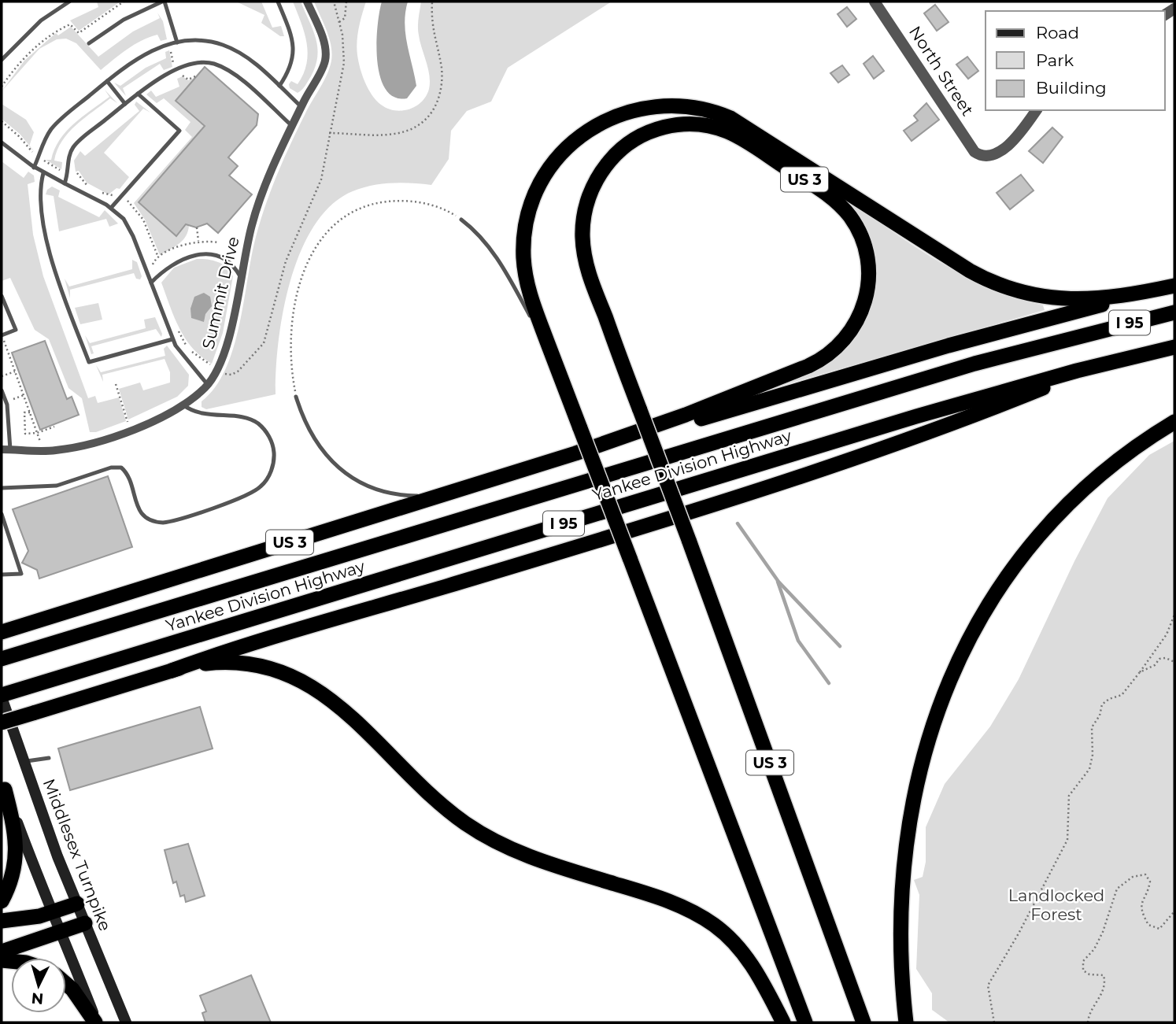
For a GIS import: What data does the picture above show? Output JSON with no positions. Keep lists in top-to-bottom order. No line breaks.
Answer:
{"streets":{"highway":["US 3","I 95","Yankee Division Highway"],"main road":["Middlesex Turnpike"],"street":["North Street","Summit Drive"]},"crossings":[["Yankee Division Highway","Middlesex Turnpike"]],"parks":["Landlocked Forest"],"legend":["Road","Park","Building"],"north":"bottom"}
